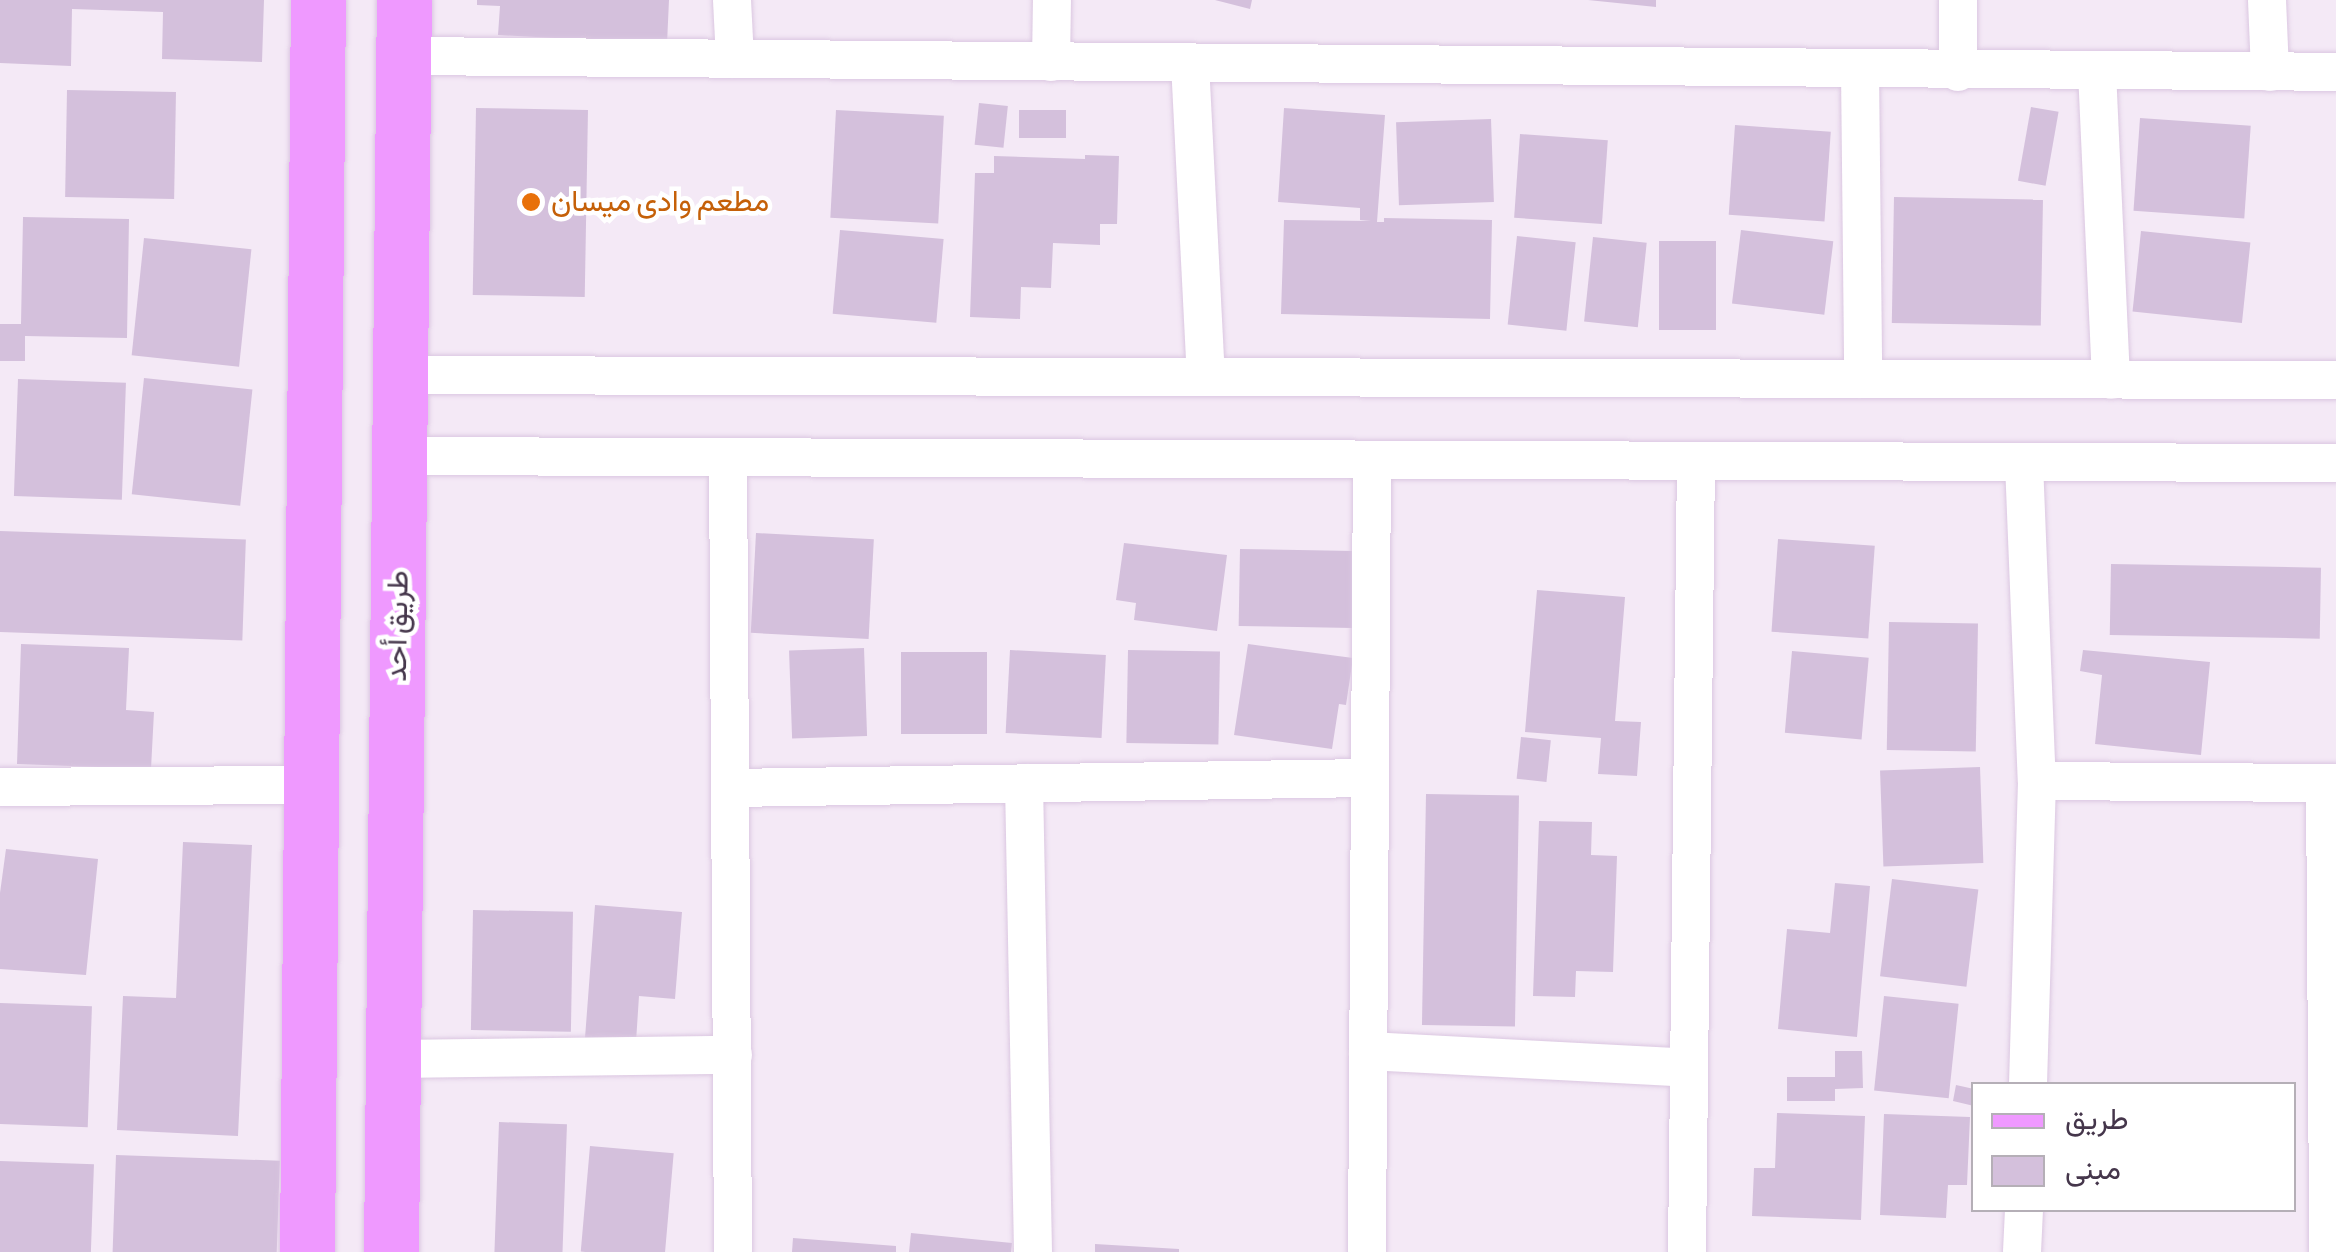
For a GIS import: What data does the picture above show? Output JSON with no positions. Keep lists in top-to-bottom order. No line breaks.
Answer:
{"streets":{"main road":["طريق أحد"]},"places":["مطعم وادى ميسان"],"legend":["طريق","مبنى"]}
